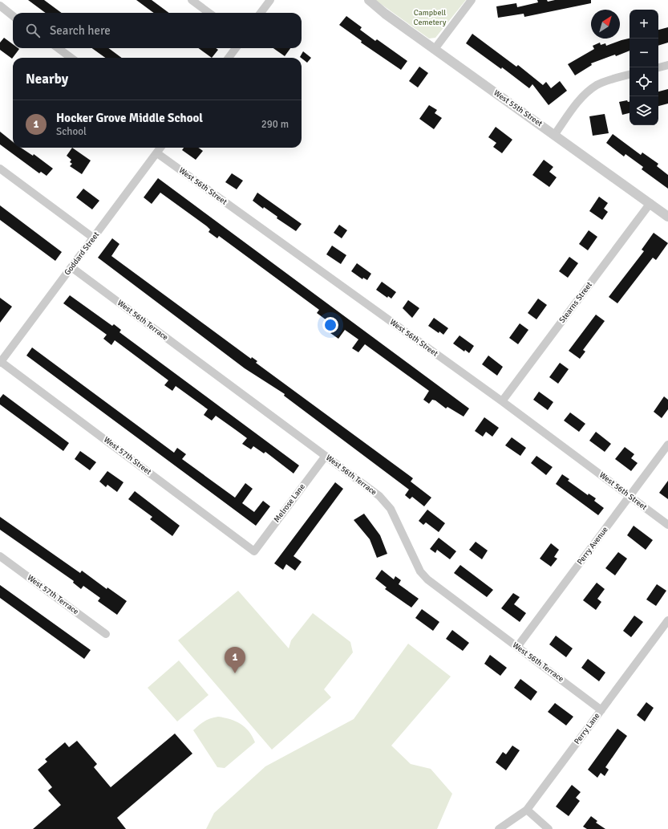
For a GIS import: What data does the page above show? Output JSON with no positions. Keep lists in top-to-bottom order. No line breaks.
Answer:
{"streets":{"street":["West 55th Street","West 56th Street","Goddard Street","Stearns Street","West 56th Terrace","West 57th Street","Melrose Lane","Perry Avenue","West 57th Terrace","Perry Lane"]},"crossings":[["West 55th Street","Stearns Street"],["West 56th Street","Goddard Street"],["West 56th Street","Stearns Street"],["West 56th Street","Perry Avenue"],["Goddard Street","West 56th Terrace"],["Goddard Street","West 57th Street"],["West 56th Terrace","Melrose Lane"],["West 56th Terrace","Perry Avenue"],["West 56th Terrace","Perry Lane"],["West 57th Street","Melrose Lane"]],"parks":["Campbell Cemetery"],"north":"top right","page":{"map_buttons":["+","−"],"search":"Search here","heading":"Nearby","list":[{"mark":"1","name":"Hocker Grove Middle School","note":"School","value":"290 m"}],"pins":"1"}}
